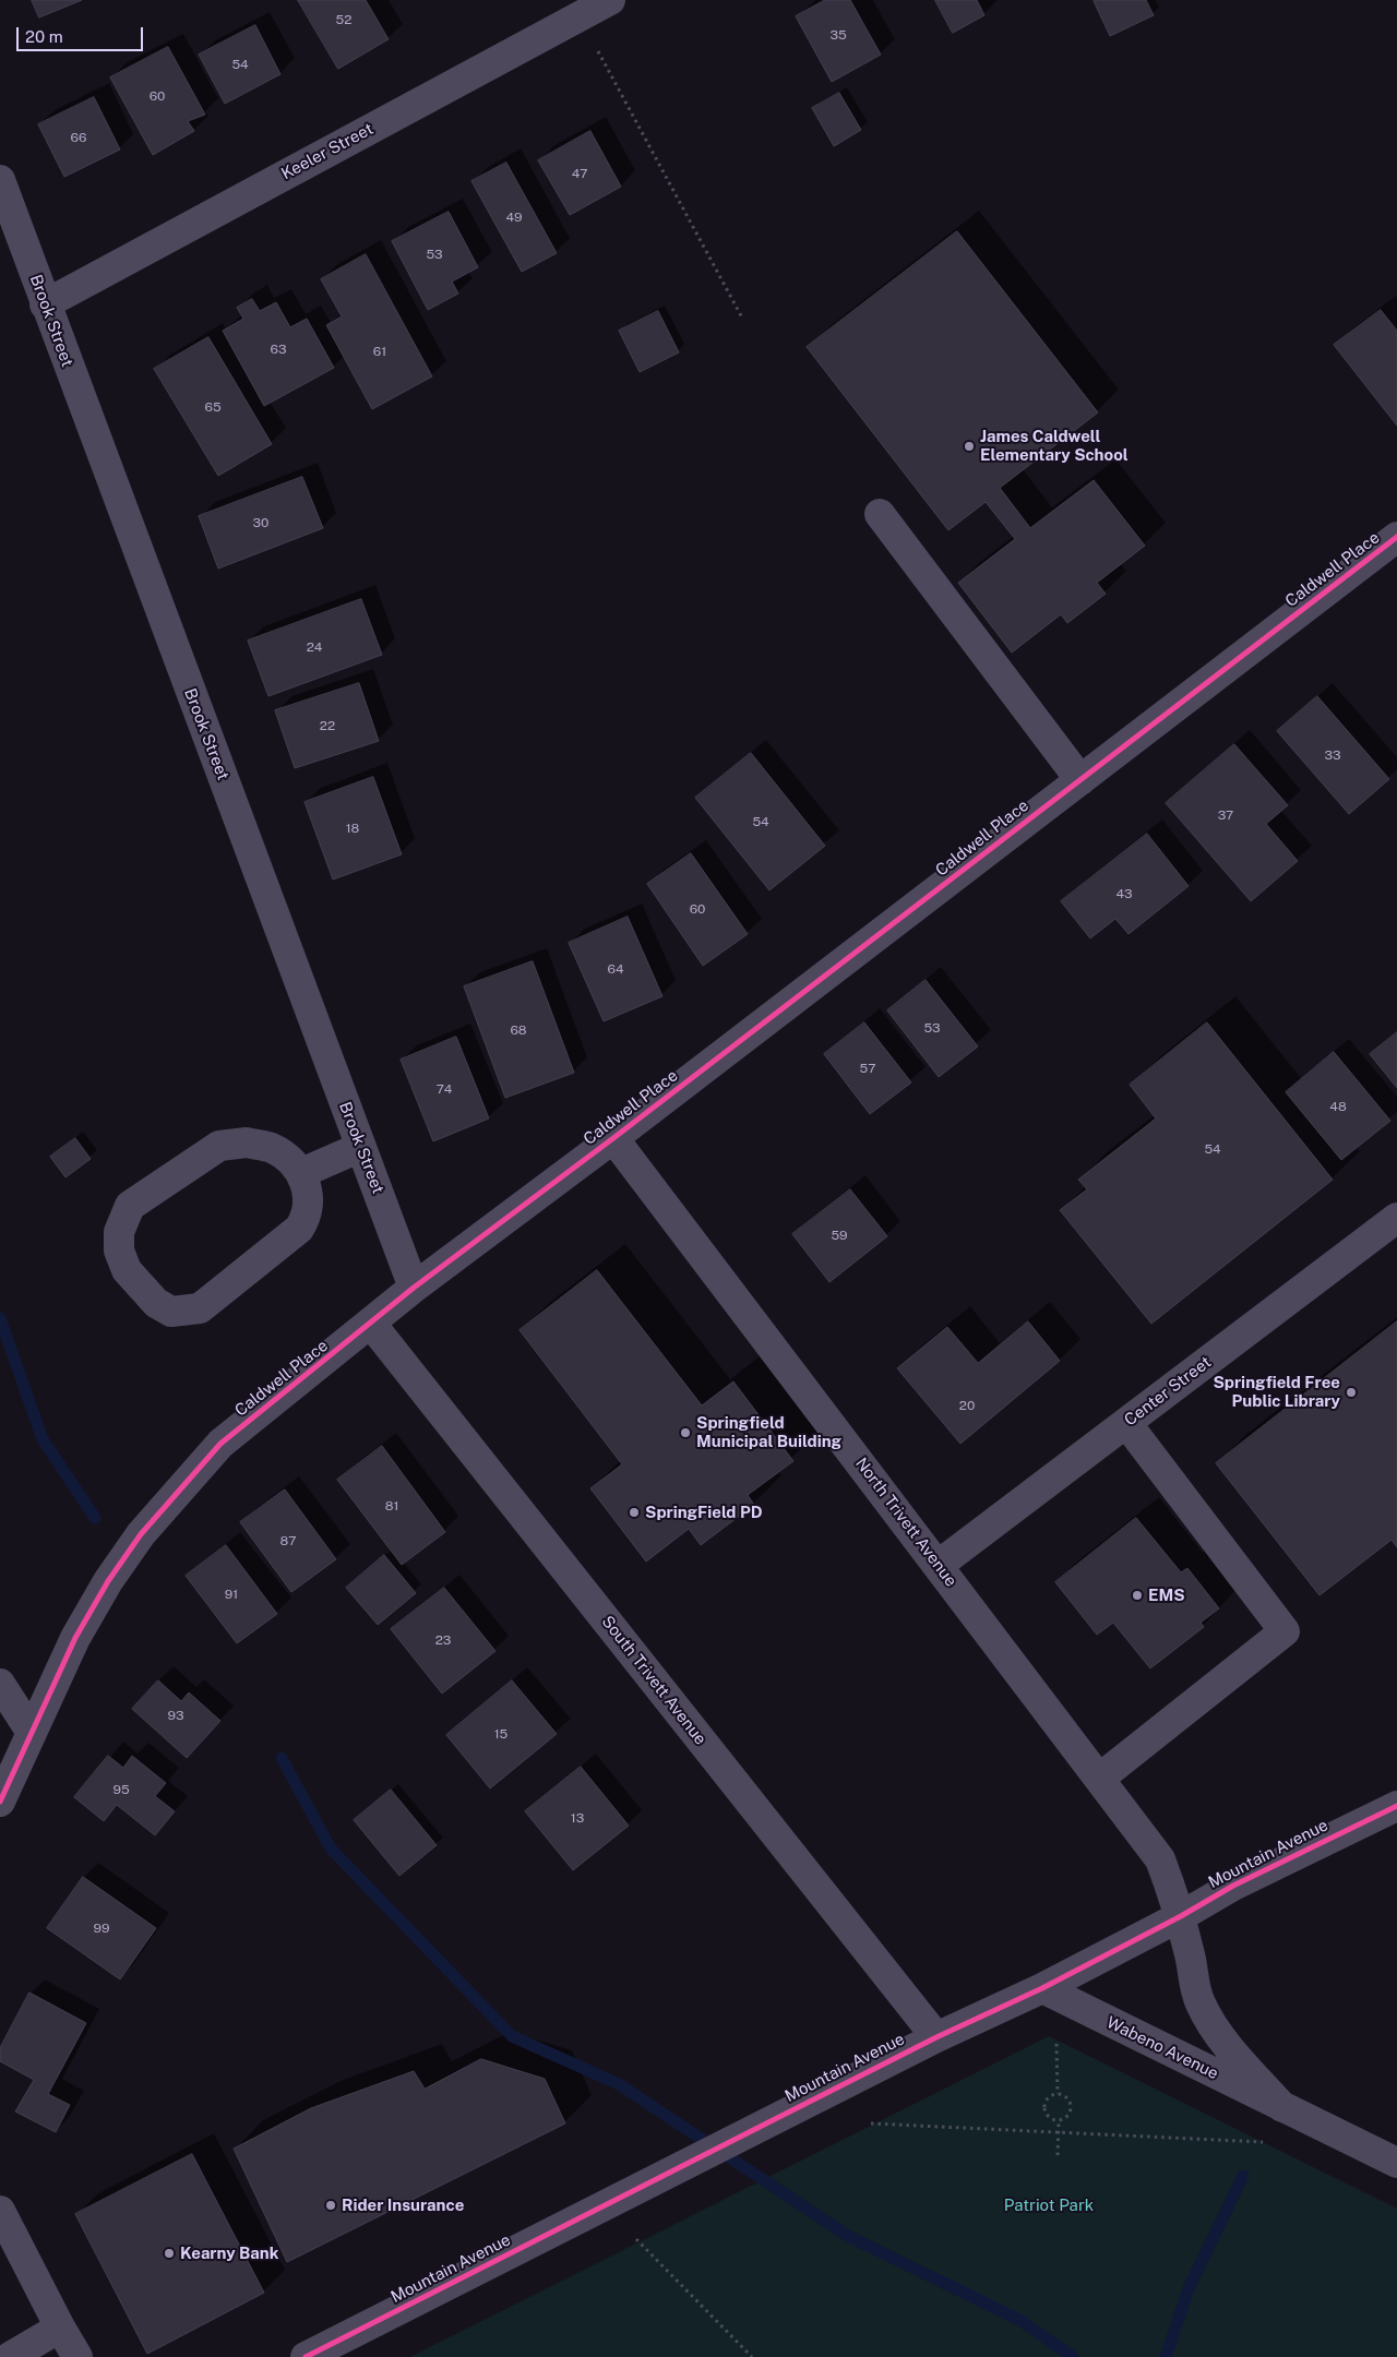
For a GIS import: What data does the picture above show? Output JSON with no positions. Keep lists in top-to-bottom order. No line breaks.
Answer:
{"streets":{"street":["Keeler Street","Brook Street","Caldwell Place","Center Street","North Trivett Avenue","South Trivett Avenue","Mountain Avenue","Wabeno Avenue"]},"crossings":[["Keeler Street","Brook Street"],["Brook Street","Caldwell Place"],["Caldwell Place","North Trivett Avenue"],["Caldwell Place","South Trivett Avenue"],["Center Street","North Trivett Avenue"],["North Trivett Avenue","Mountain Avenue"],["North Trivett Avenue","Wabeno Avenue"],["South Trivett Avenue","Mountain Avenue"],["Mountain Avenue","Wabeno Avenue"]],"parks":["Patriot Park"],"places":["James Caldwell Elementary School","Springfield Free Public Library","Springfield Municipal Building","SpringField PD","EMS","Rider Insurance","Kearny Bank"],"house_numbers":["52","35","54","60","66","47","49","53","63","61","65","30","24","22","33","37","54","18","43","60","64","53","68","57","74","48","54","59","20","81","87","91","23","93","15","95","13","99"],"scale_bar":"20 m"}
